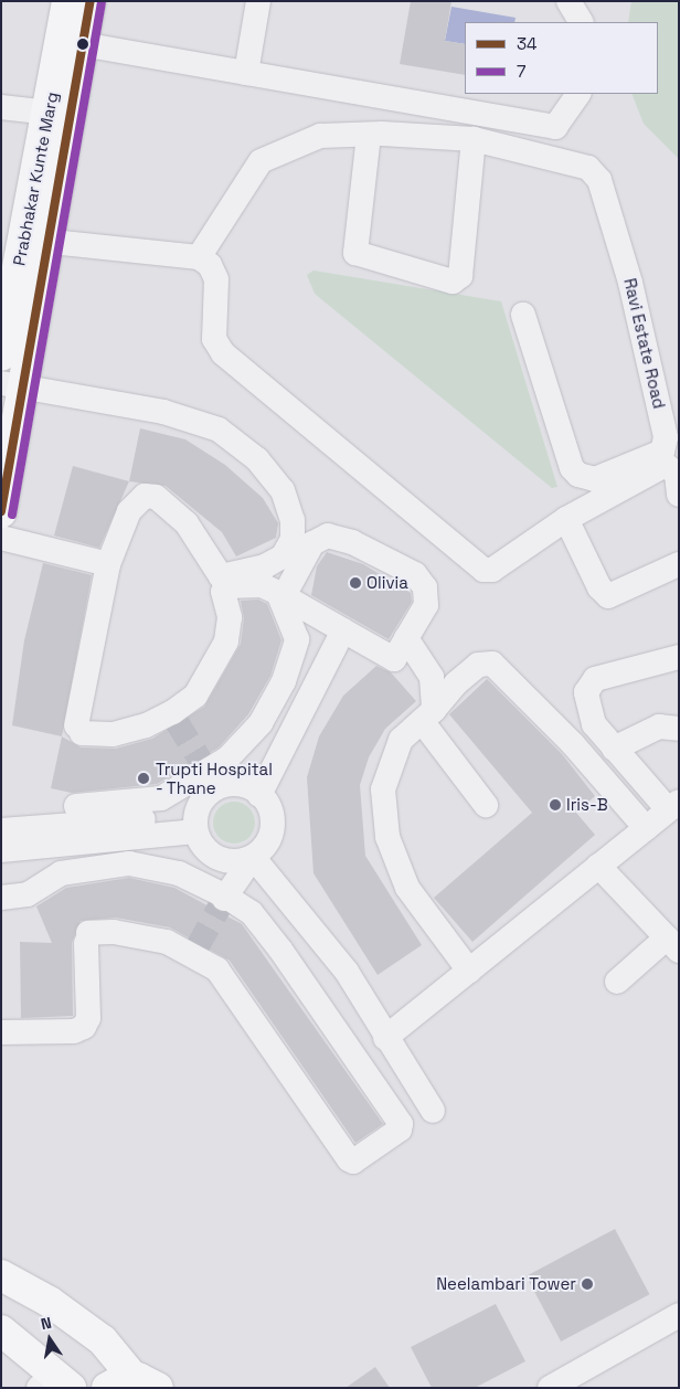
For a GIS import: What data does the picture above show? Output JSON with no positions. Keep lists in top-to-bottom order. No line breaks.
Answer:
{"streets":{"street":["Prabhakar Kunte Marg","Ravi Estate Road"]},"places":["Olivia","Trupti Hospital - Thane","Iris-B","Neelambari Tower"],"lines":["transit line 34","transit line 7"],"legend":["34","7"],"north":"top"}
